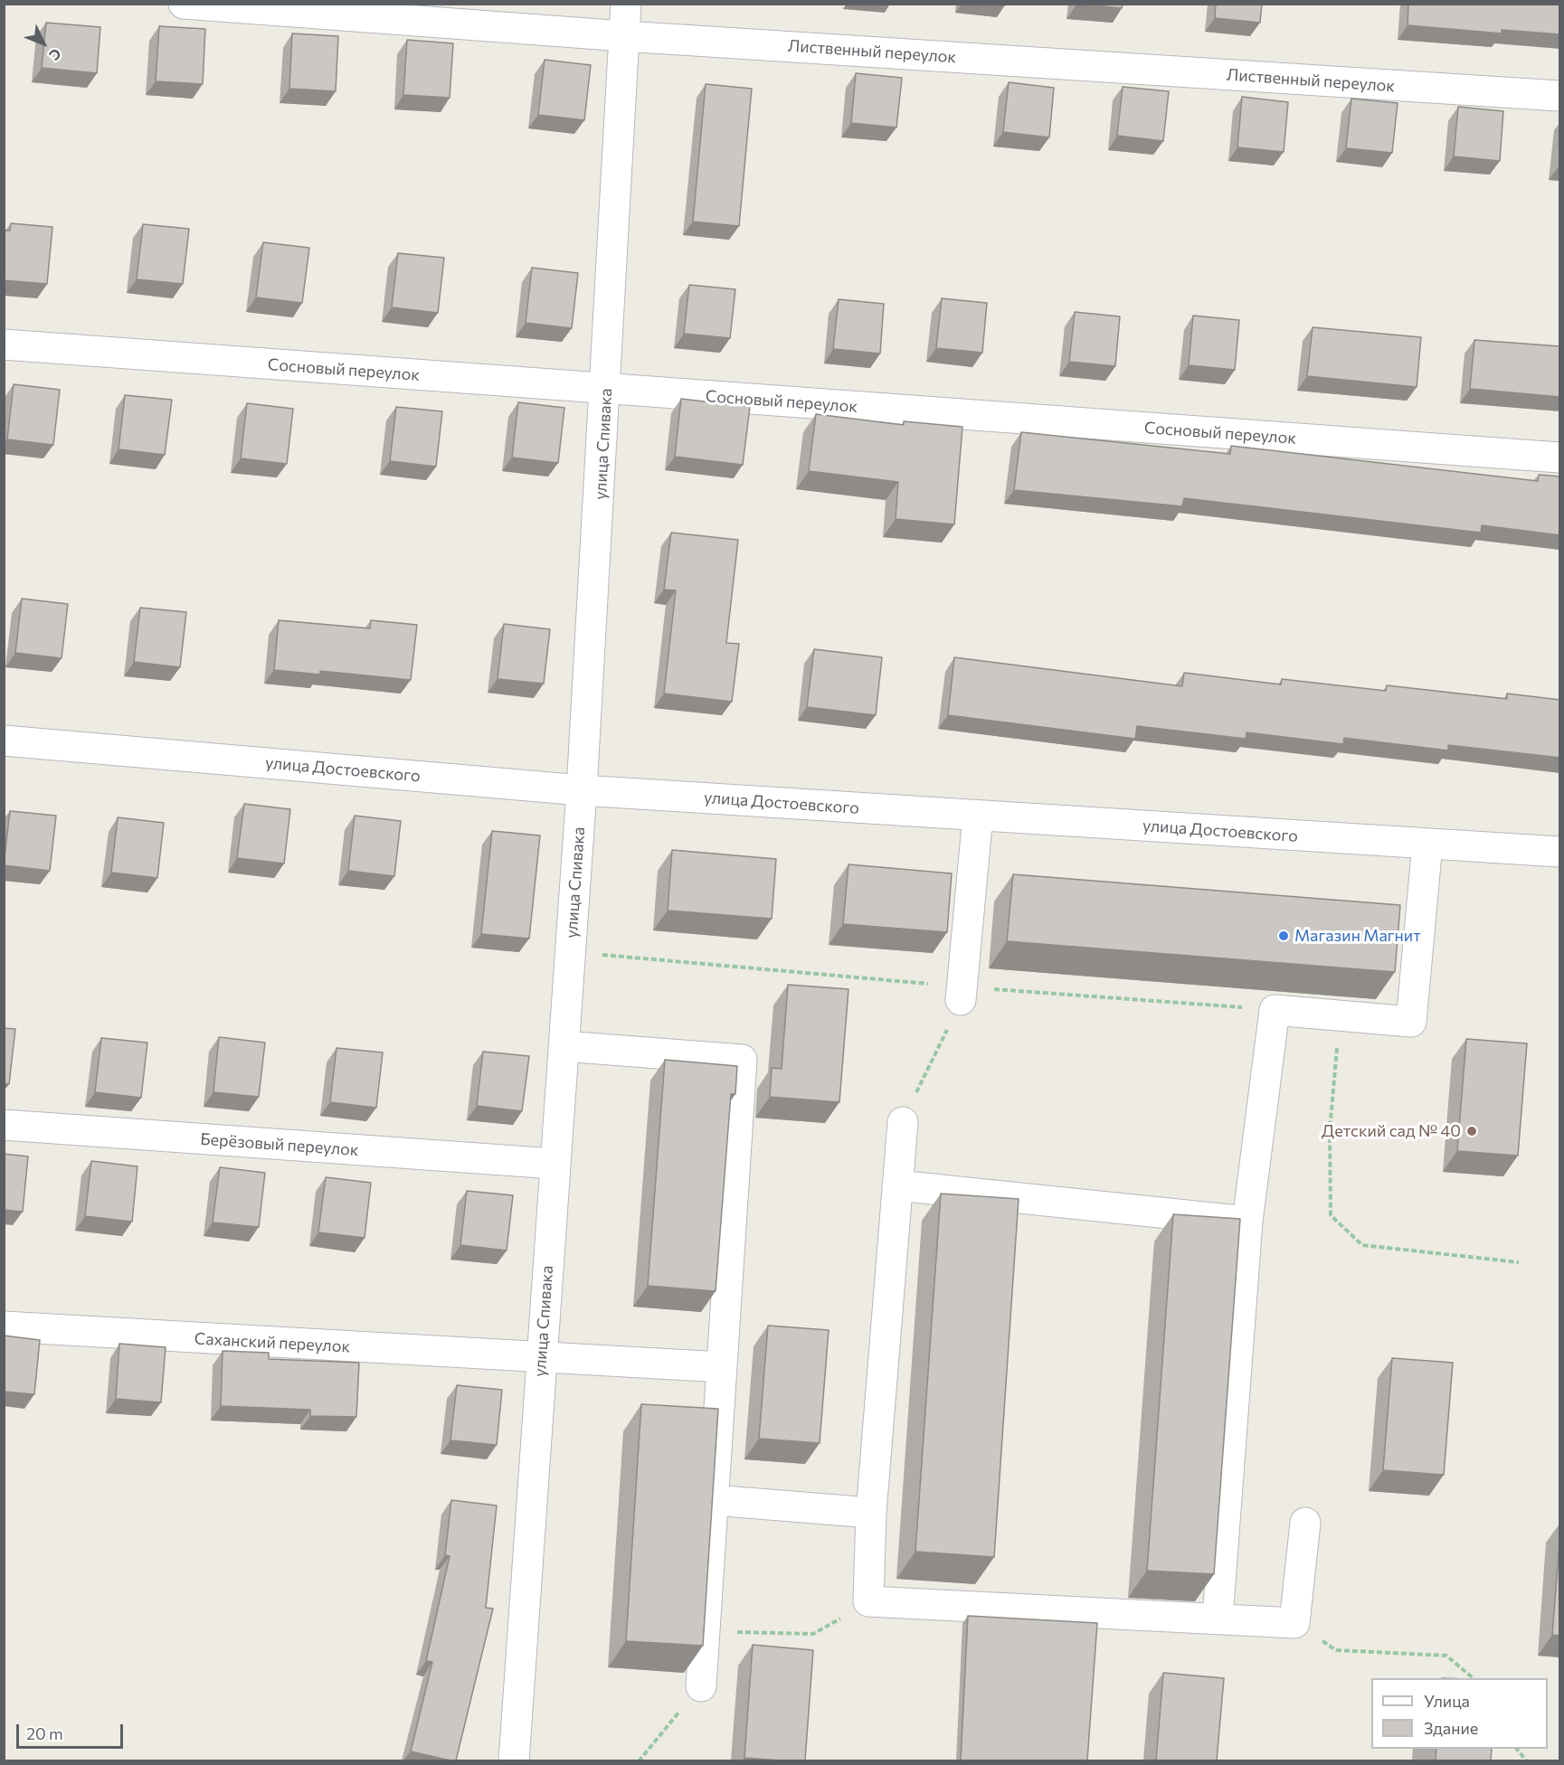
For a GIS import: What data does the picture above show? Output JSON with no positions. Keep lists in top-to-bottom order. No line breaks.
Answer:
{"streets":{"street":["Лиственный переулок","Сосновый переулок","улица Спивака","улица Достоевского","Берёзовый переулок","Саханский переулок"]},"crossings":[["Лиственный переулок","улица Спивака"],["Сосновый переулок","улица Спивака"],["улица Спивака","улица Достоевского"],["улица Спивака","Берёзовый переулок"],["улица Спивака","Саханский переулок"]],"places":["Магазин Магнит","Детский сад № 40"],"legend":["Улица","Здание"],"scale_bar":"20 m","north":"bottom right"}
